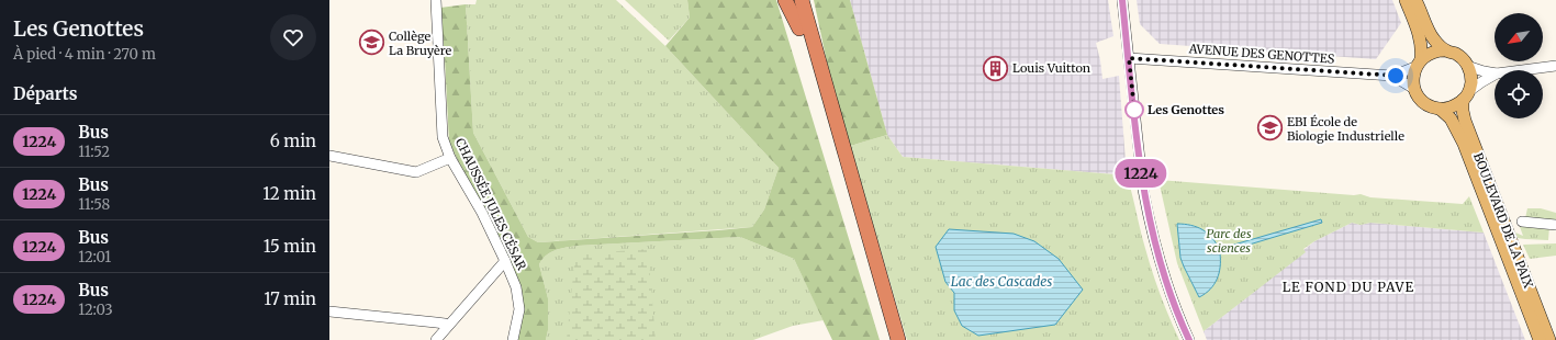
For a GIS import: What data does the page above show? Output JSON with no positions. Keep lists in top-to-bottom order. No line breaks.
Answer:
{"streets":{"main road":["BOULEVARD DE LA PAIX"],"street":["AVENUE DES GENOTTES","CHAUSSÉE JULES CÉSAR"]},"crossings":[["AVENUE DES GENOTTES","BOULEVARD DE LA PAIX"]],"districts":["LE FOND DU PAVE"],"water":["Lac des Cascades"],"parks":["Parc des sciences"],"places":{"school or university":["Collège La Bruyère","EBI École de Biologie Industrielle"],"building":["Louis Vuitton"],"other":["Les Genottes"]},"lines":["bus line 1224"],"north":"bottom left","page":{"heading":[["Les Genottes","À pied · 4 min · 270 m"],"Départs"],"on_map":"1224","list":[{"mark":"1224","name":"Bus","note":"11:52","value":"6 min"},{"mark":"1224","name":"Bus","note":"11:58","value":"12 min"},{"mark":"1224","name":"Bus","note":"12:01","value":"15 min"},{"mark":"1224","name":"Bus","note":"12:03","value":"17 min"}]}}
